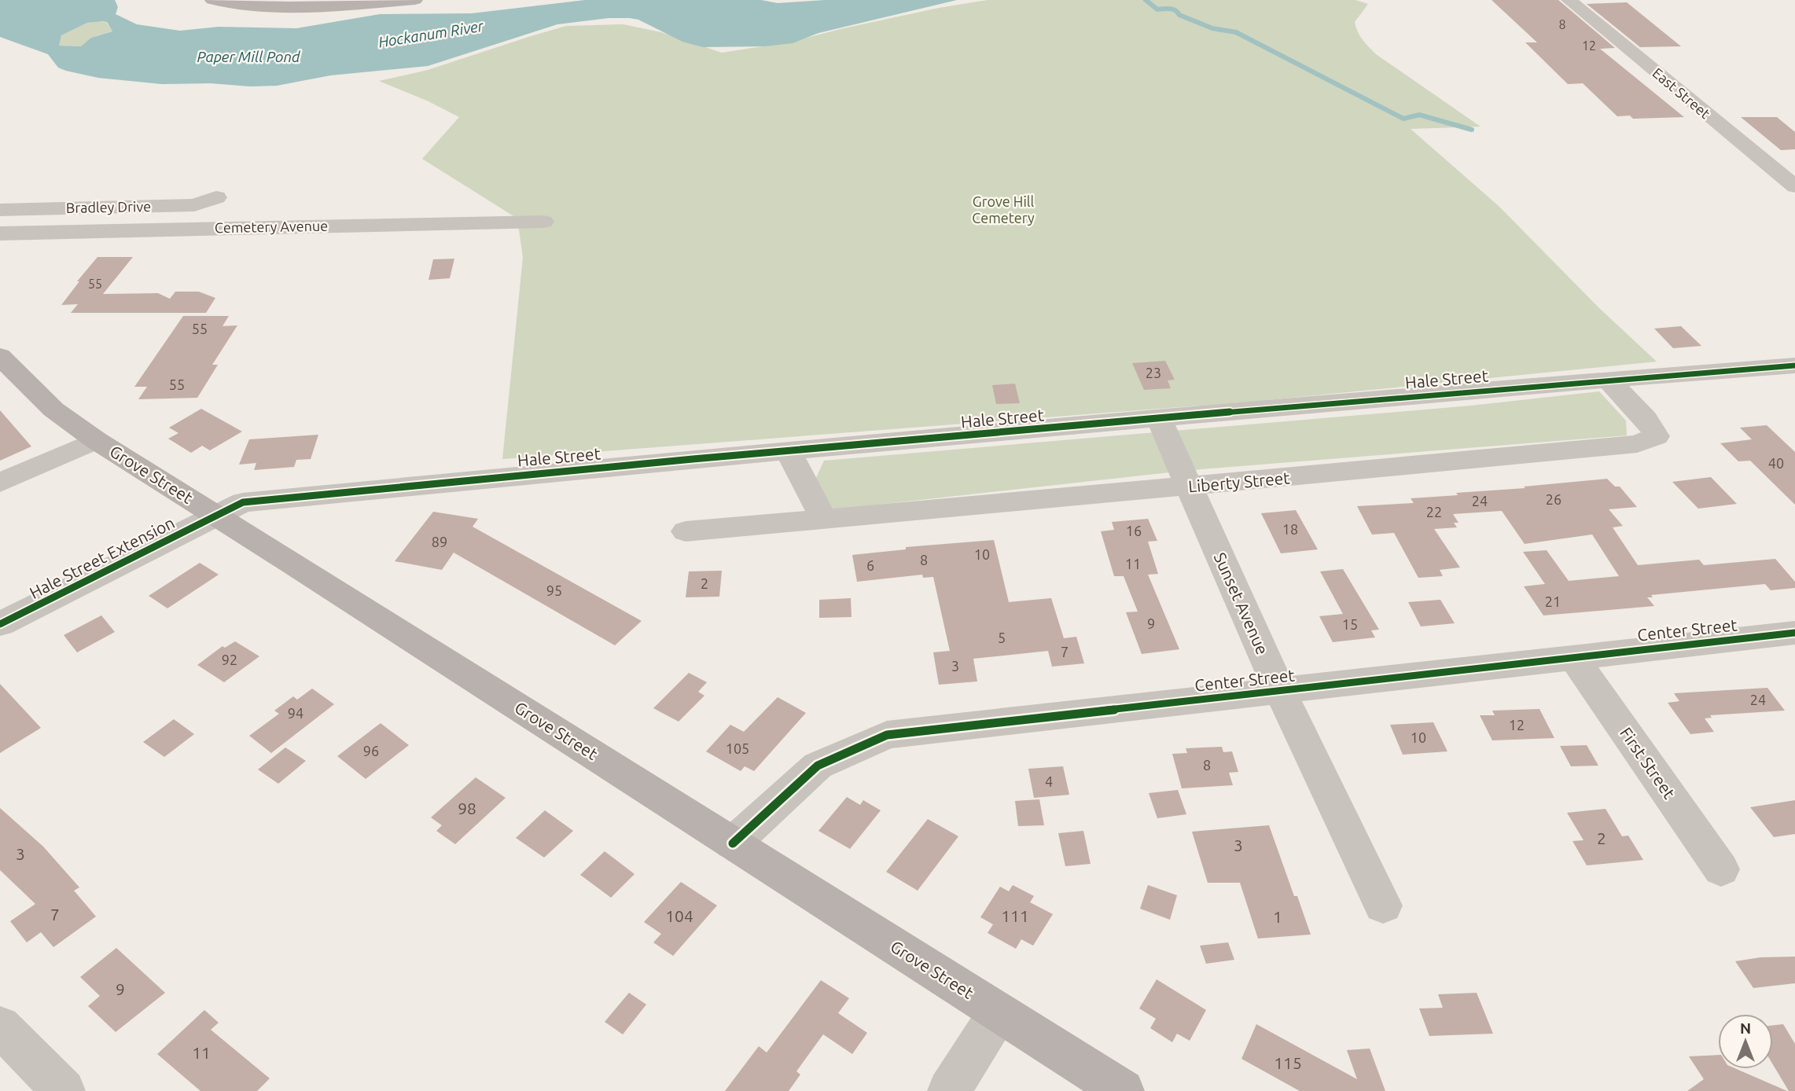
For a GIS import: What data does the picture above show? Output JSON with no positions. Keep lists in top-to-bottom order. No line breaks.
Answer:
{"streets":{"main road":["Grove Street"],"street":["East Street","Bradley Drive","Cemetery Avenue","Hale Street","Liberty Street","Hale Street Extension","Sunset Avenue","Center Street","First Street"]},"crossings":[["Hale Street","Grove Street"],["Hale Street","Liberty Street"],["Hale Street","Hale Street Extension"],["Hale Street","Sunset Avenue"],["Grove Street","Hale Street Extension"],["Grove Street","Center Street"],["Liberty Street","Sunset Avenue"],["Sunset Avenue","Center Street"],["Center Street","First Street"]],"water":["Hockanum River","Paper Mill Pond"],"parks":["Grove Hill Cemetery"],"house_numbers":["8","12","55","55","23","55","40","26","24","22","18","16","89","10","8","11","6","2","95","21","9","15","5","7","92","3","24","94","12","10","105","96","8","4","98","2","3","3","7","104","111","1","9","11","115"],"north":"top"}
